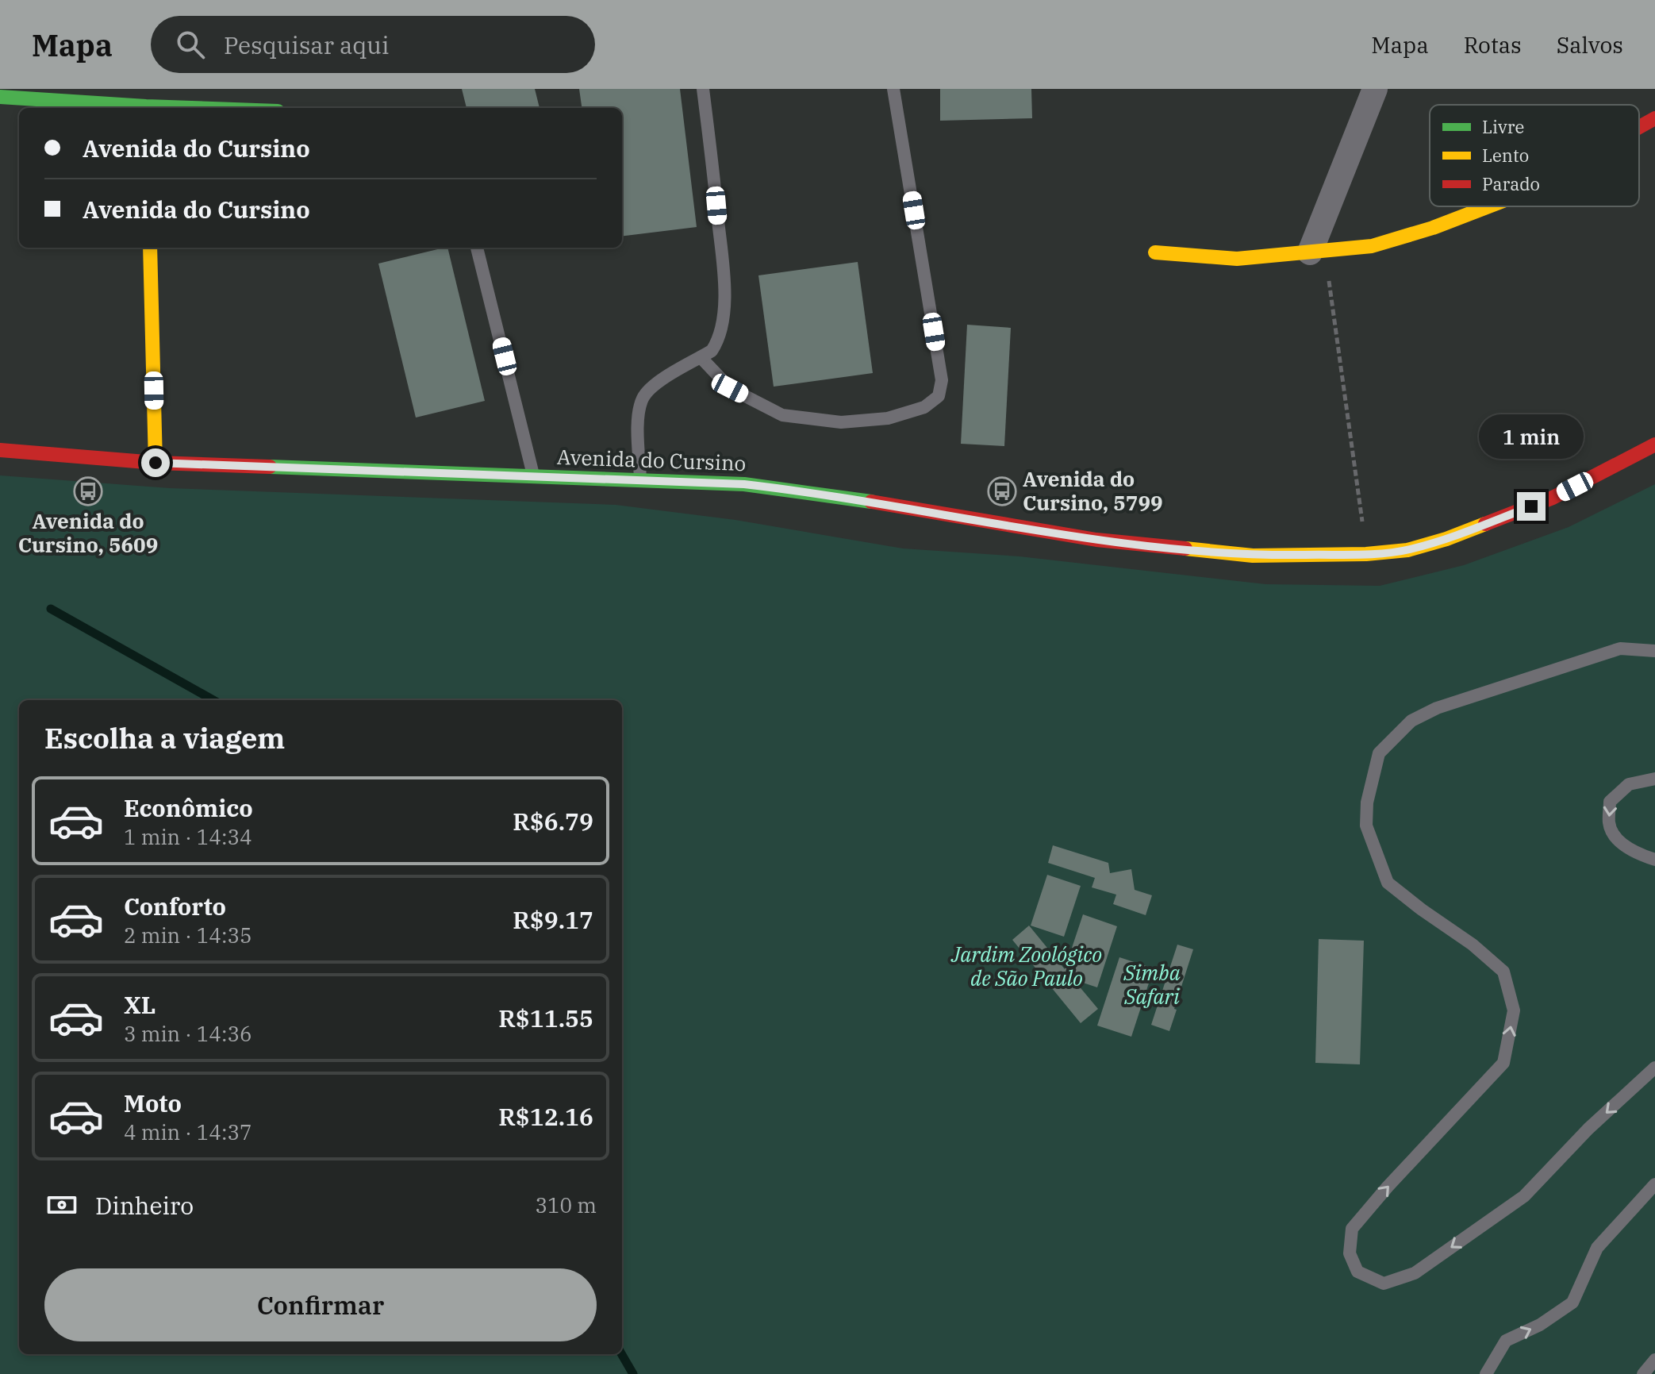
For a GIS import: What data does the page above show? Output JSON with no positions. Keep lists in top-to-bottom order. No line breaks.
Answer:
{"streets":{"main road":["Avenida do Cursino"]},"parks":["Jardim Zoológico de São Paulo","Simba Safari"],"places":{"bus stop":["Avenida do Cursino, 5609","Avenida do Cursino, 5799"]},"legend":["Livre","Lento","Parado"],"page":{"header":"Mapa","search":"Pesquisar aqui","nav":["Mapa","Rotas","Salvos"],"banner":["Avenida do Cursino","Avenida do Cursino"],"bubble":"1 min","heading":"Escolha a viagem","list":[{"name":"Econômico","note":"1 min · 14:34","value":"R$6.79"},{"name":"Conforto","note":"2 min · 14:35","value":"R$9.17"},{"name":"XL","note":"3 min · 14:36","value":"R$11.55"},{"name":"Moto","note":"4 min · 14:37","value":"R$12.16"}],"pay":["Dinheiro","310 m"],"buttons":"Confirmar"}}
